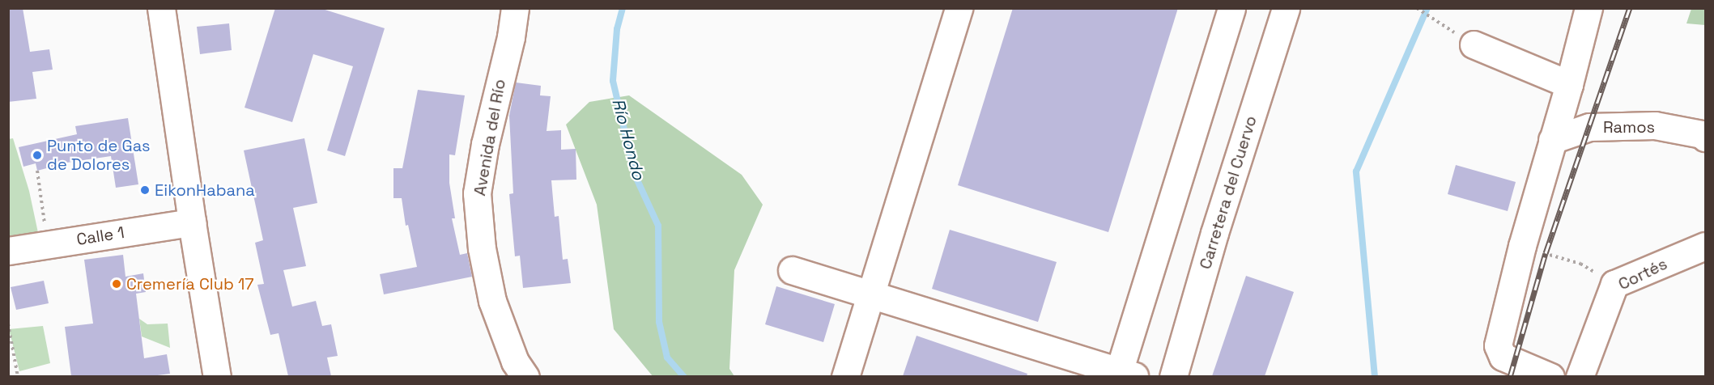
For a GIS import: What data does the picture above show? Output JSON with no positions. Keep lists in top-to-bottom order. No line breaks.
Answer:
{"streets":{"street":["Ramos","Avenida del Río","Carretera del Cuervo","Calle 1","Cortés"]},"water":["Río Hondo"],"places":["Punto de Gas de Dolores","EikonHabana","Cremería Club 17"]}
